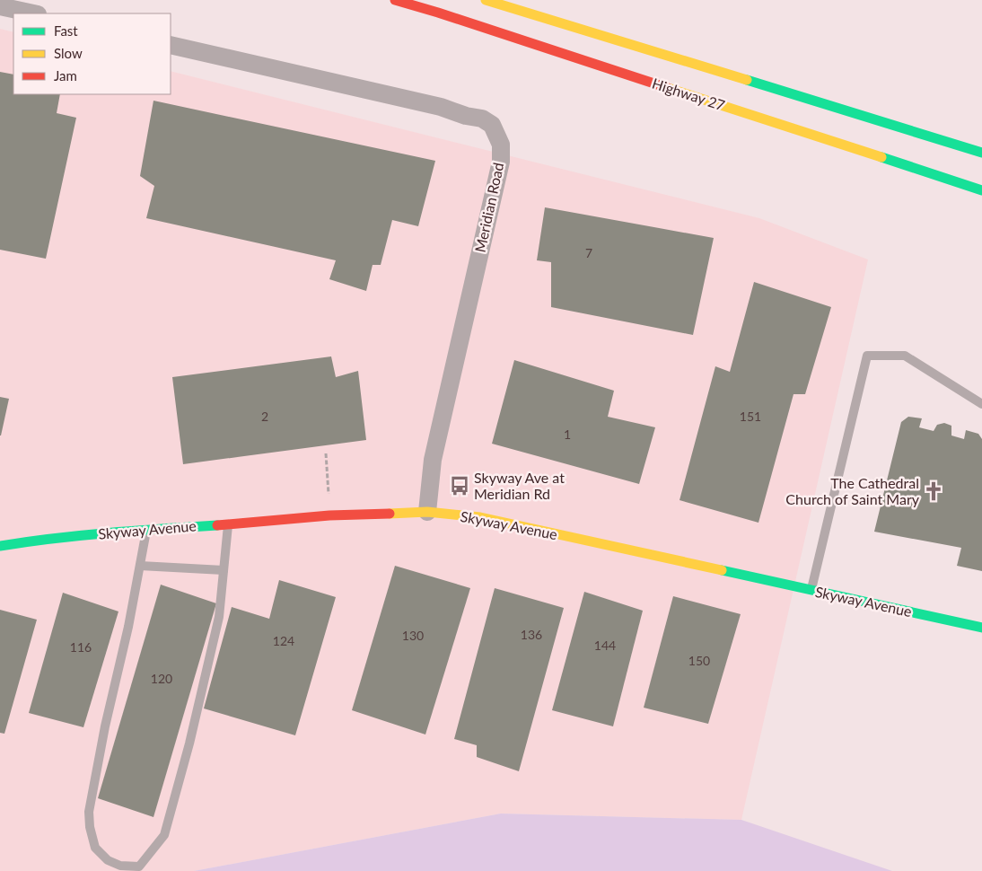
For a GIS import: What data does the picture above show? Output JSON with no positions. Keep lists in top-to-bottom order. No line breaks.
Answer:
{"streets":{"main road":["Highway 27","Skyway Avenue"],"street":["Meridian Road"]},"crossings":[["Meridian Road","Skyway Avenue"]],"places":{"bus stop":["Skyway Ave at Meridian Rd"],"church":["The Cathedral Church of Saint Mary"]},"house_numbers":["7","2","151","1","136","130","124","144","116","150","120"],"legend":["Fast","Slow","Jam"]}
